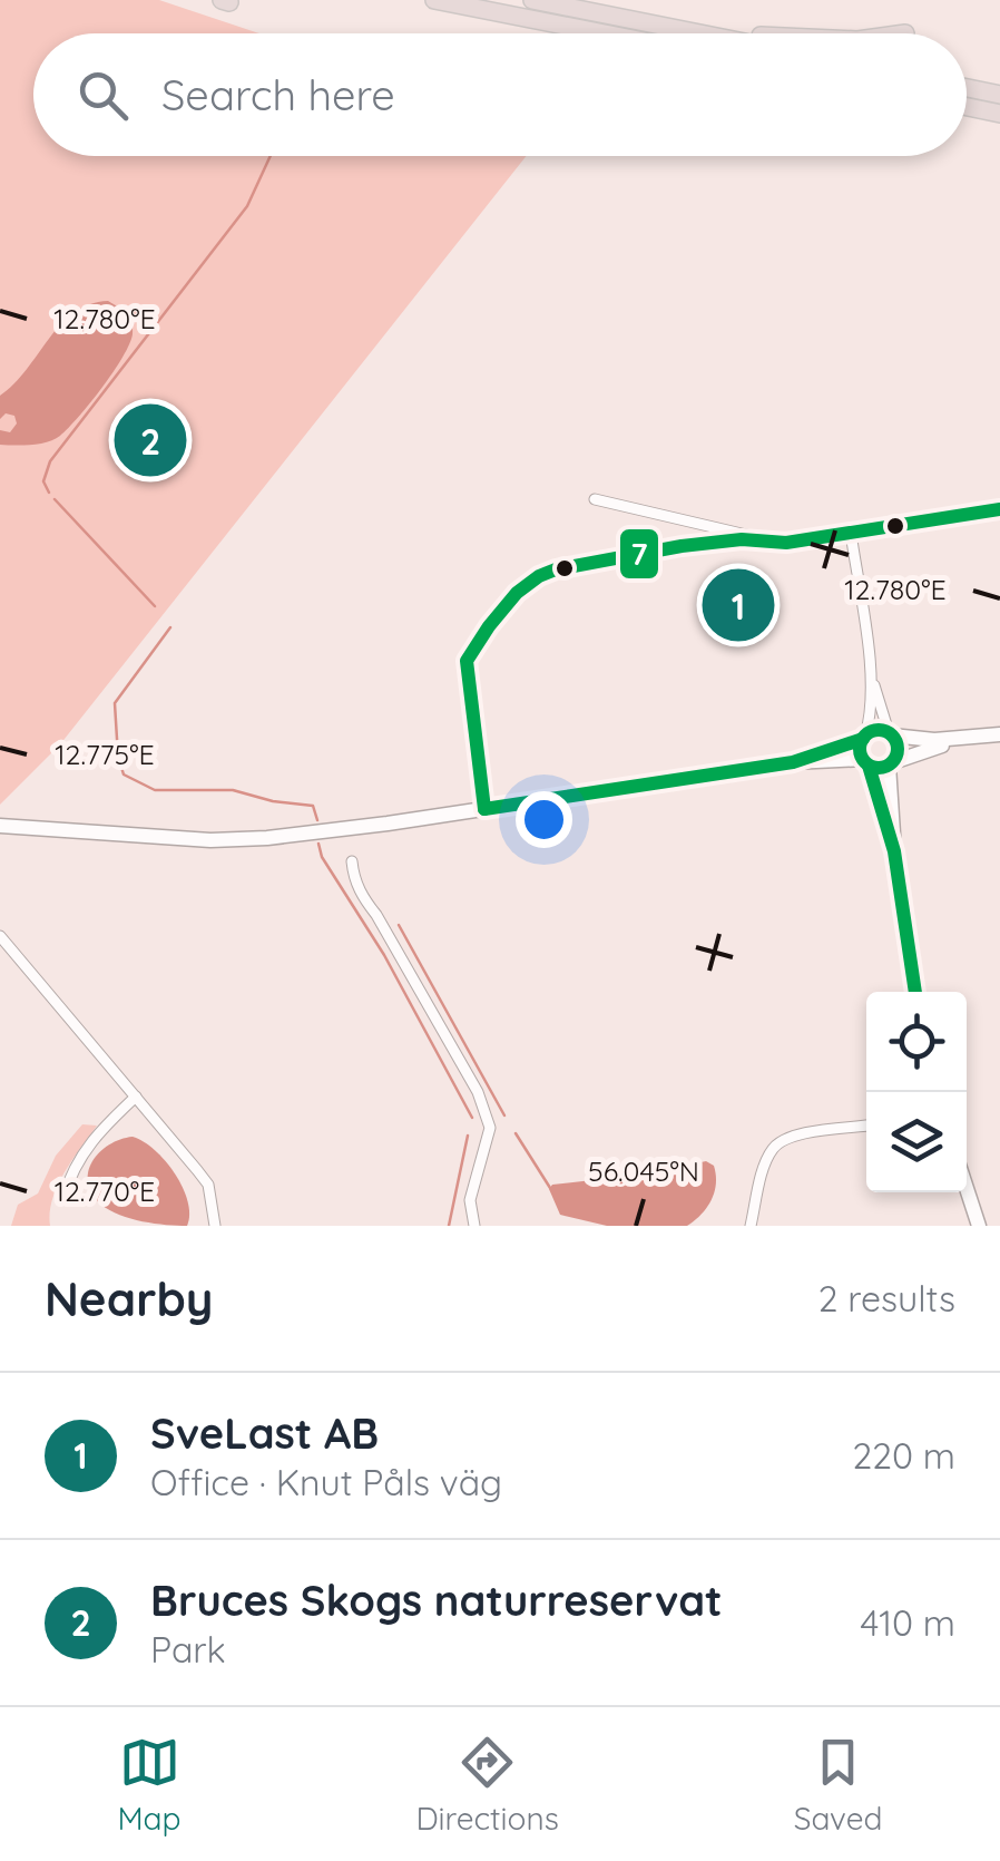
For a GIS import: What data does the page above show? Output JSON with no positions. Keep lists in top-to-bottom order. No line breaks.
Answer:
{"lines":["transit line 7"],"page":{"search":"Search here","pins":["2","1"],"heading":["Nearby","2 results"],"list":[{"mark":"1","name":"SveLast AB","note":"Office · Knut Påls väg","value":"220 m"},{"mark":"2","name":"Bruces Skogs naturreservat","note":"Park","value":"410 m"}],"nav":["Map","Directions","Saved"]},"coordinates":["12.780°E","12.775°E","56.045°N","12.770°E"]}
